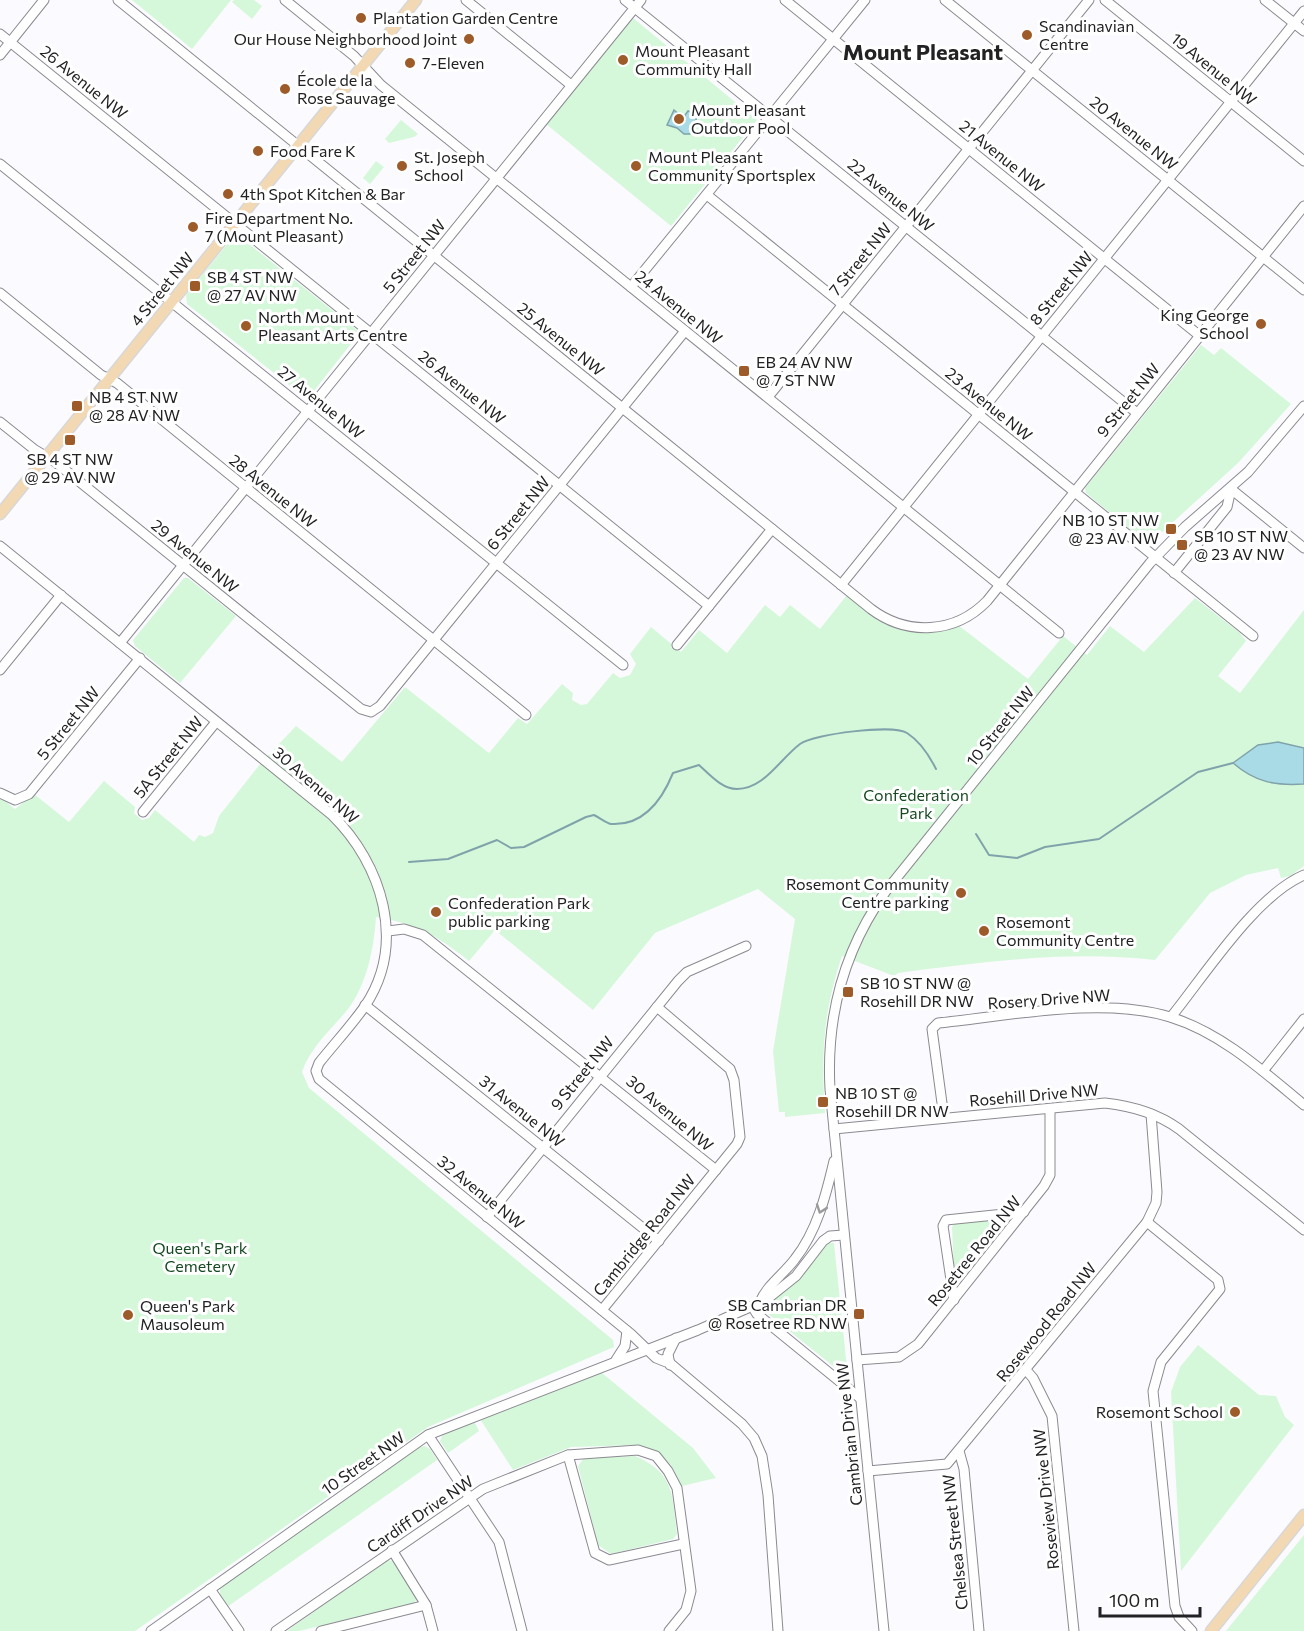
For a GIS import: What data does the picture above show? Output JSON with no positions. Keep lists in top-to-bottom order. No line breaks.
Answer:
{"streets":{"main road":["4 Street NW"],"street":["19 Avenue NW","26 Avenue NW","20 Avenue NW","21 Avenue NW","22 Avenue NW","5 Street NW","7 Street NW","8 Street NW","24 Avenue NW","25 Avenue NW","9 Street NW","27 Avenue NW","23 Avenue NW","28 Avenue NW","6 Street NW","29 Avenue NW","10 Street NW","5A Street NW","30 Avenue NW","Rosery Drive NW","Rosehill Drive NW","31 Avenue NW","32 Avenue NW","Cambridge Road NW","Rosetree Road NW","Rosewood Road NW","Cambrian Drive NW","Roseview Drive NW","Cardiff Drive NW","Chelsea Street NW"]},"crossings":[["19 Avenue NW","8 Street NW"],["26 Avenue NW","5 Street NW"],["26 Avenue NW","4 Street NW"],["26 Avenue NW","6 Street NW"],["20 Avenue NW","7 Street NW"],["20 Avenue NW","8 Street NW"],["20 Avenue NW","9 Street NW"],["21 Avenue NW","7 Street NW"],["21 Avenue NW","8 Street NW"],["21 Avenue NW","9 Street NW"],["22 Avenue NW","5 Street NW"],["22 Avenue NW","7 Street NW"],["22 Avenue NW","8 Street NW"],["22 Avenue NW","9 Street NW"],["5 Street NW","24 Avenue NW"],["5 Street NW","25 Avenue NW"],["5 Street NW","27 Avenue NW"],["5 Street NW","28 Avenue NW"],["5 Street NW","29 Avenue NW"],["5 Street NW","30 Avenue NW"],["7 Street NW","24 Avenue NW"],["7 Street NW","23 Avenue NW"],["8 Street NW","24 Avenue NW"],["8 Street NW","25 Avenue NW"],["8 Street NW","23 Avenue NW"],["4 Street NW","24 Avenue NW"],["4 Street NW","25 Avenue NW"],["4 Street NW","27 Avenue NW"],["4 Street NW","28 Avenue NW"],["4 Street NW","29 Avenue NW"],["24 Avenue NW","25 Avenue NW"],["24 Avenue NW","9 Street NW"],["24 Avenue NW","6 Street NW"],["25 Avenue NW","9 Street NW"],["25 Avenue NW","6 Street NW"],["9 Street NW","23 Avenue NW"],["9 Street NW","30 Avenue NW"],["9 Street NW","31 Avenue NW"],["9 Street NW","32 Avenue NW"],["9 Street NW","Cambridge Road NW"],["27 Avenue NW","6 Street NW"],["23 Avenue NW","10 Street NW"],["28 Avenue NW","6 Street NW"],["6 Street NW","29 Avenue NW"],["10 Street NW","Rosehill Drive NW"],["10 Street NW","32 Avenue NW"],["10 Street NW","Cambrian Drive NW"],["5A Street NW","30 Avenue NW"],["30 Avenue NW","Cambridge Road NW"],["Rosery Drive NW","Rosehill Drive NW"],["Rosehill Drive NW","Rosetree Road NW"],["Rosehill Drive NW","Rosewood Road NW"],["31 Avenue NW","32 Avenue NW"],["31 Avenue NW","Cambridge Road NW"],["32 Avenue NW","Cambridge Road NW"],["Rosetree Road NW","Cambrian Drive NW"],["Rosewood Road NW","Cambrian Drive NW"],["Rosewood Road NW","Roseview Drive NW"],["Rosewood Road NW","Chelsea Street NW"]],"districts":["Mount Pleasant"],"parks":["Confederation Park","Queen's Park Cemetery"],"places":{"other":["Plantation Garden Centre","Scandinavian Centre","Our House Neighborhood Joint","Mount Pleasant Community Hall","7-Eleven","École de la Rose Sauvage","Mount Pleasant Outdoor Pool","Food Fare K","St. Joseph School","Mount Pleasant Community Sportsplex","4th Spot Kitchen & Bar","Fire Department No. 7 (Mount Pleasant)","King George School","North Mount Pleasant Arts Centre","Rosemont Community Centre parking","Confederation Park public parking","Rosemont Community Centre","Queen's Park Mausoleum","Rosemont School"],"transit":["SB 4 ST NW @ 27 AV NW","EB 24 AV NW @ 7 ST NW","NB 4 ST NW @ 28 AV NW","SB 4 ST NW @ 29 AV NW","NB 10 ST NW @ 23 AV NW","SB 10 ST NW @ 23 AV NW","SB 10 ST NW @ Rosehill DR NW","NB 10 ST @ Rosehill DR NW","SB Cambrian DR @ Rosetree RD NW"]},"scale_bar":"100 m"}
